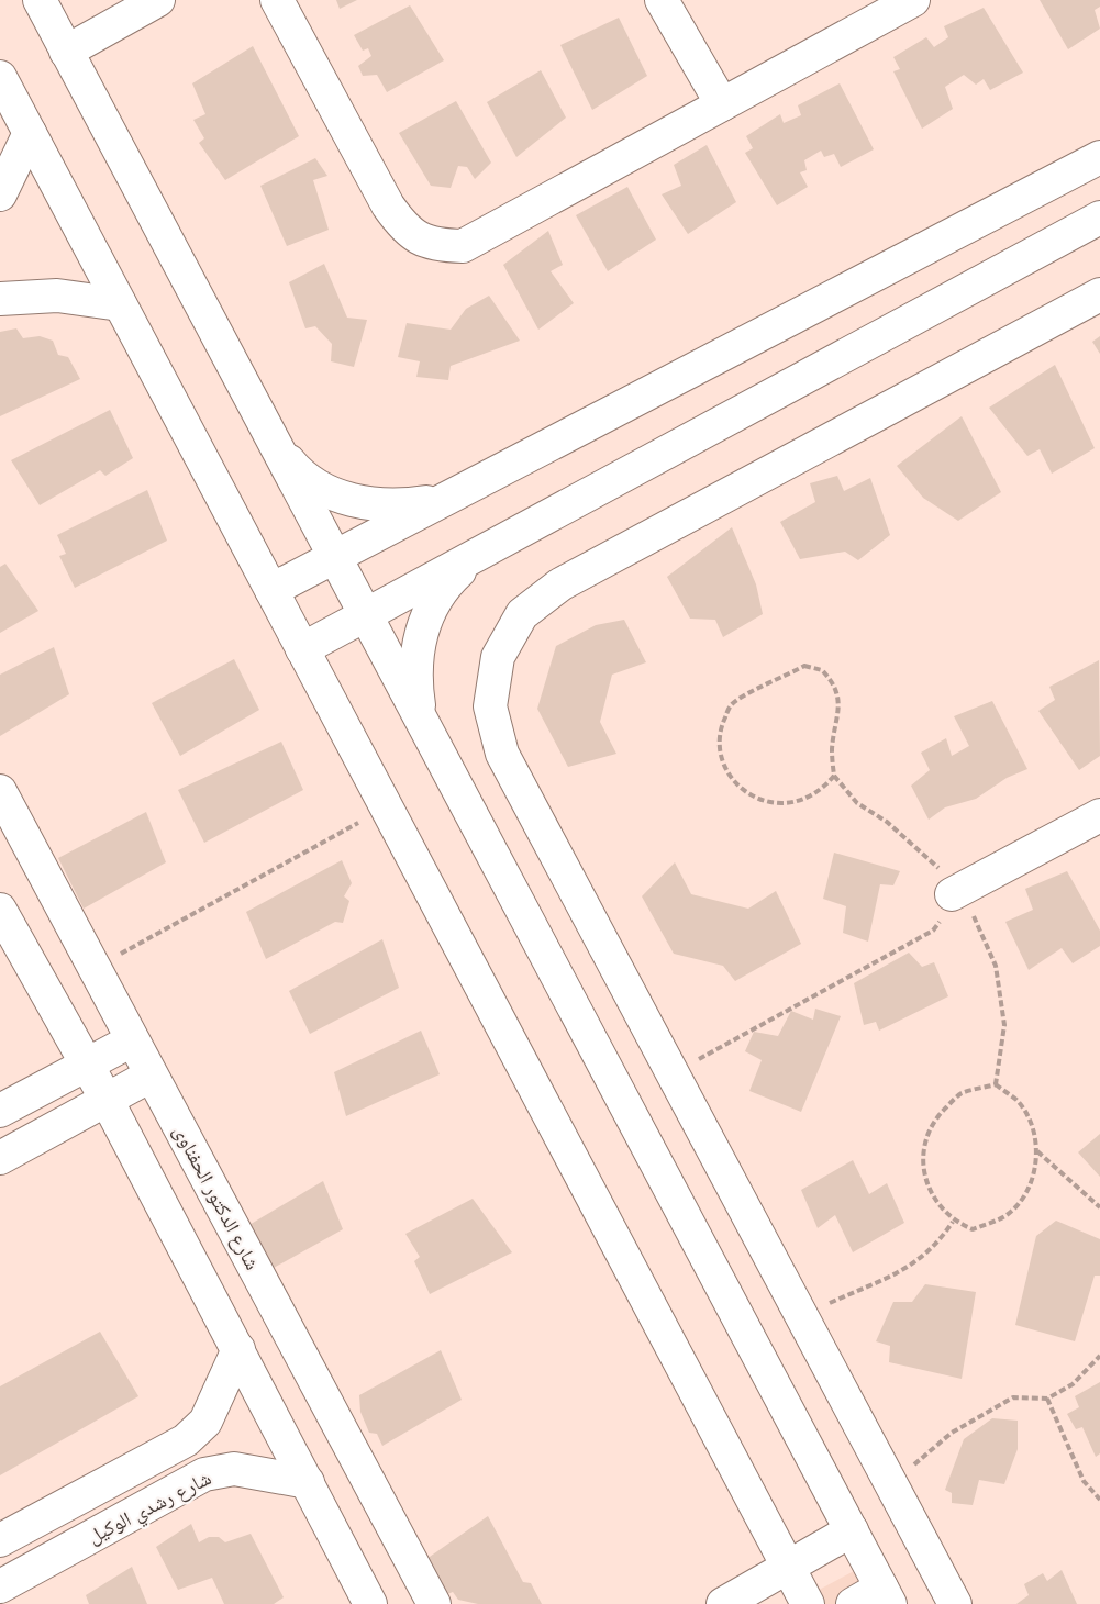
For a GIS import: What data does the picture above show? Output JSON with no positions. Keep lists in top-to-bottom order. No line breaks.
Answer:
{"streets":{"street":["شارع الدكتور الحفناوى","شارع رشدي الوكيل"]}}
